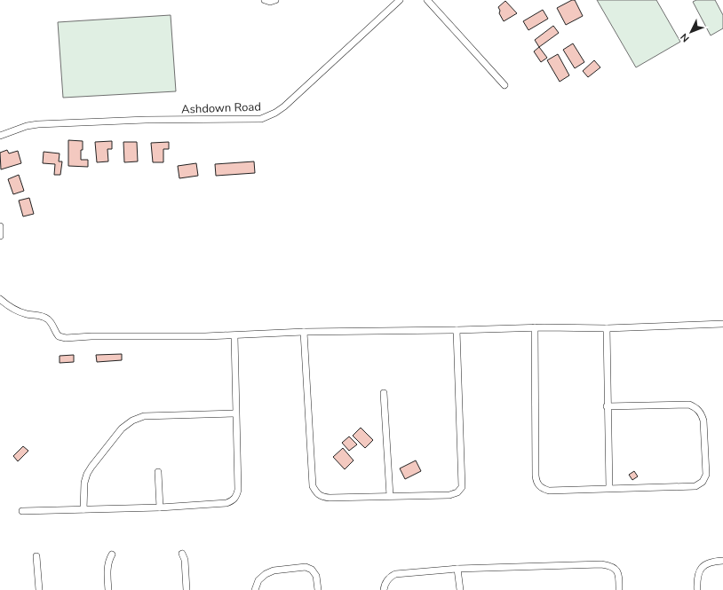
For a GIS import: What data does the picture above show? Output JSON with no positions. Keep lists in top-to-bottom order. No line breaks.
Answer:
{"streets":{"street":["Ashdown Road"]},"north":"bottom left"}
